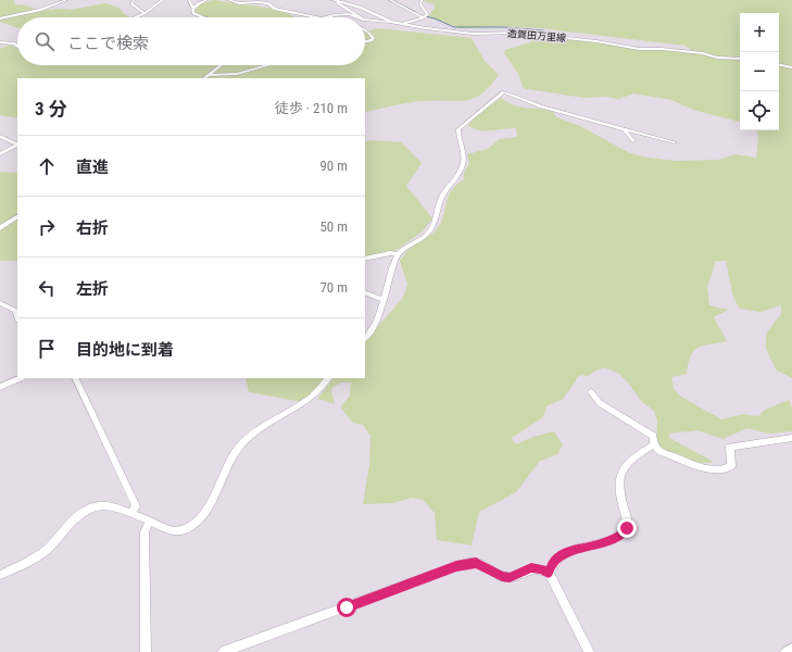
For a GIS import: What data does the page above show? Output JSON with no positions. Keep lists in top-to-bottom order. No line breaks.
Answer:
{"streets":{"main road":["造賀田万里線"]},"page":{"map_buttons":["+","−"],"search":"ここで検索","heading":["3 分","徒歩 · 210 m"],"list":[["直進","90 m"],["右折","50 m"],["左折","70 m"],"目的地に到着"]}}
